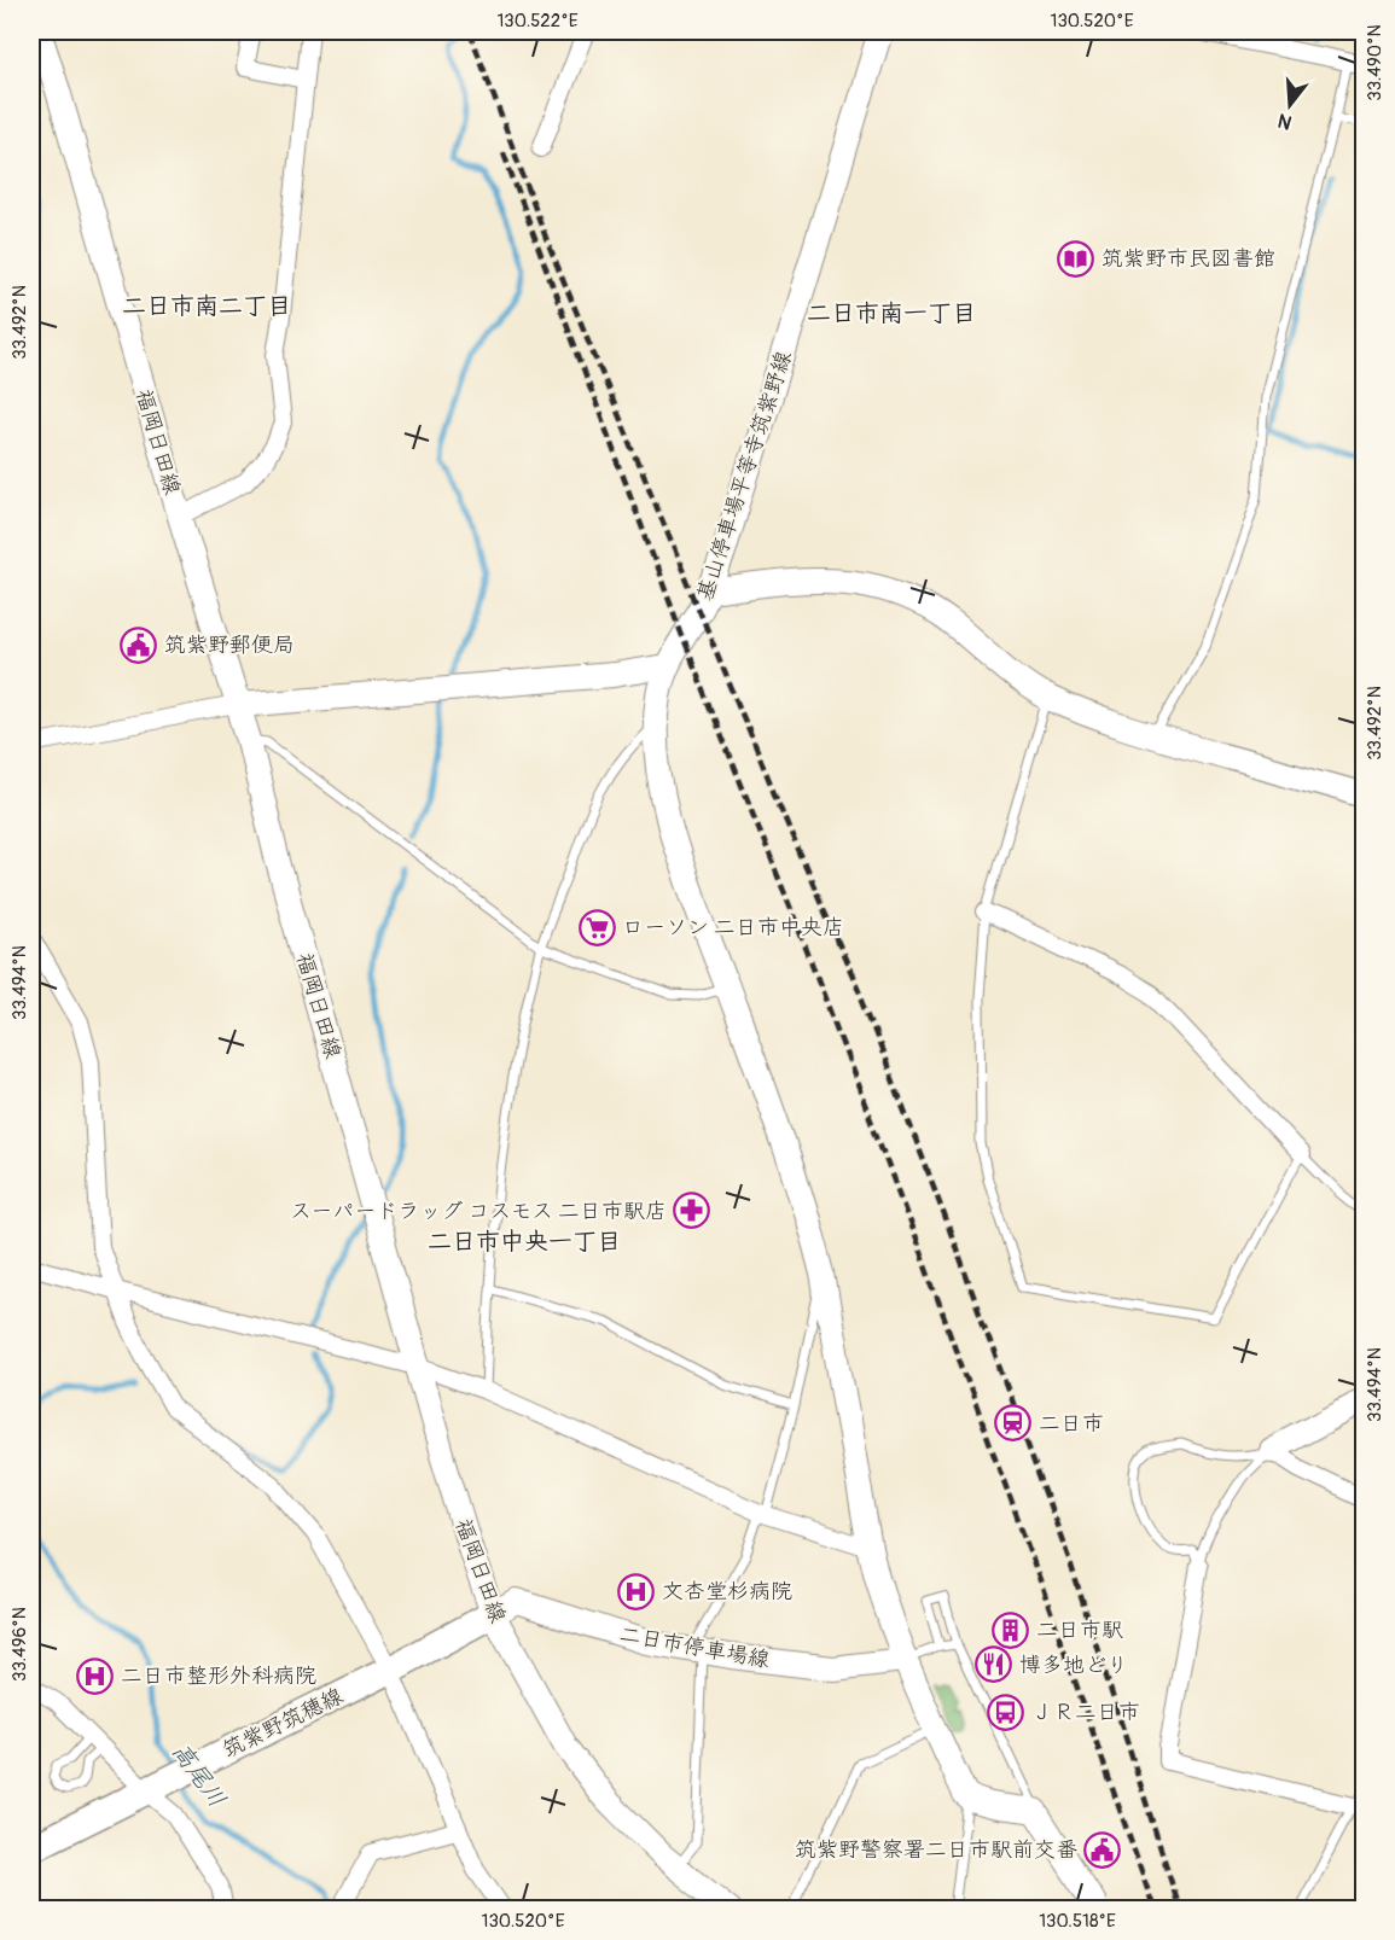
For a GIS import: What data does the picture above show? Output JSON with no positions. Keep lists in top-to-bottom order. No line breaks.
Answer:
{"streets":{"main road":["福岡日田線","基山停車場平等寺筑紫野線","二日市停車場線","筑紫野筑穂線"]},"crossings":[["福岡日田線","二日市停車場線"],["福岡日田線","筑紫野筑穂線"],["基山停車場平等寺筑紫野線","二日市停車場線"],["二日市停車場線","筑紫野筑穂線"]],"districts":["二日市南二丁目","二日市南一丁目","二日市中央一丁目"],"water":["高尾川"],"places":{"library":["筑紫野市民図書館"],"public building":["筑紫野郵便局","筑紫野警察署二日市駅前交番"],"supermarket":["ローソン 二日市中央店"],"pharmacy":["スーパードラッグ コスモス 二日市駅店"],"station":["二日市"],"hospital":["文杏堂杉病院","二日市整形外科病院"],"building":["二日市駅"],"restaurant":["博多地どり"],"bus stop":["ＪＲ二日市"]},"north":"bottom","coordinates":["130.522°E","130.520°E","33.490°N","33.492°N","33.494°N","33.496°N","130.518°E"]}
